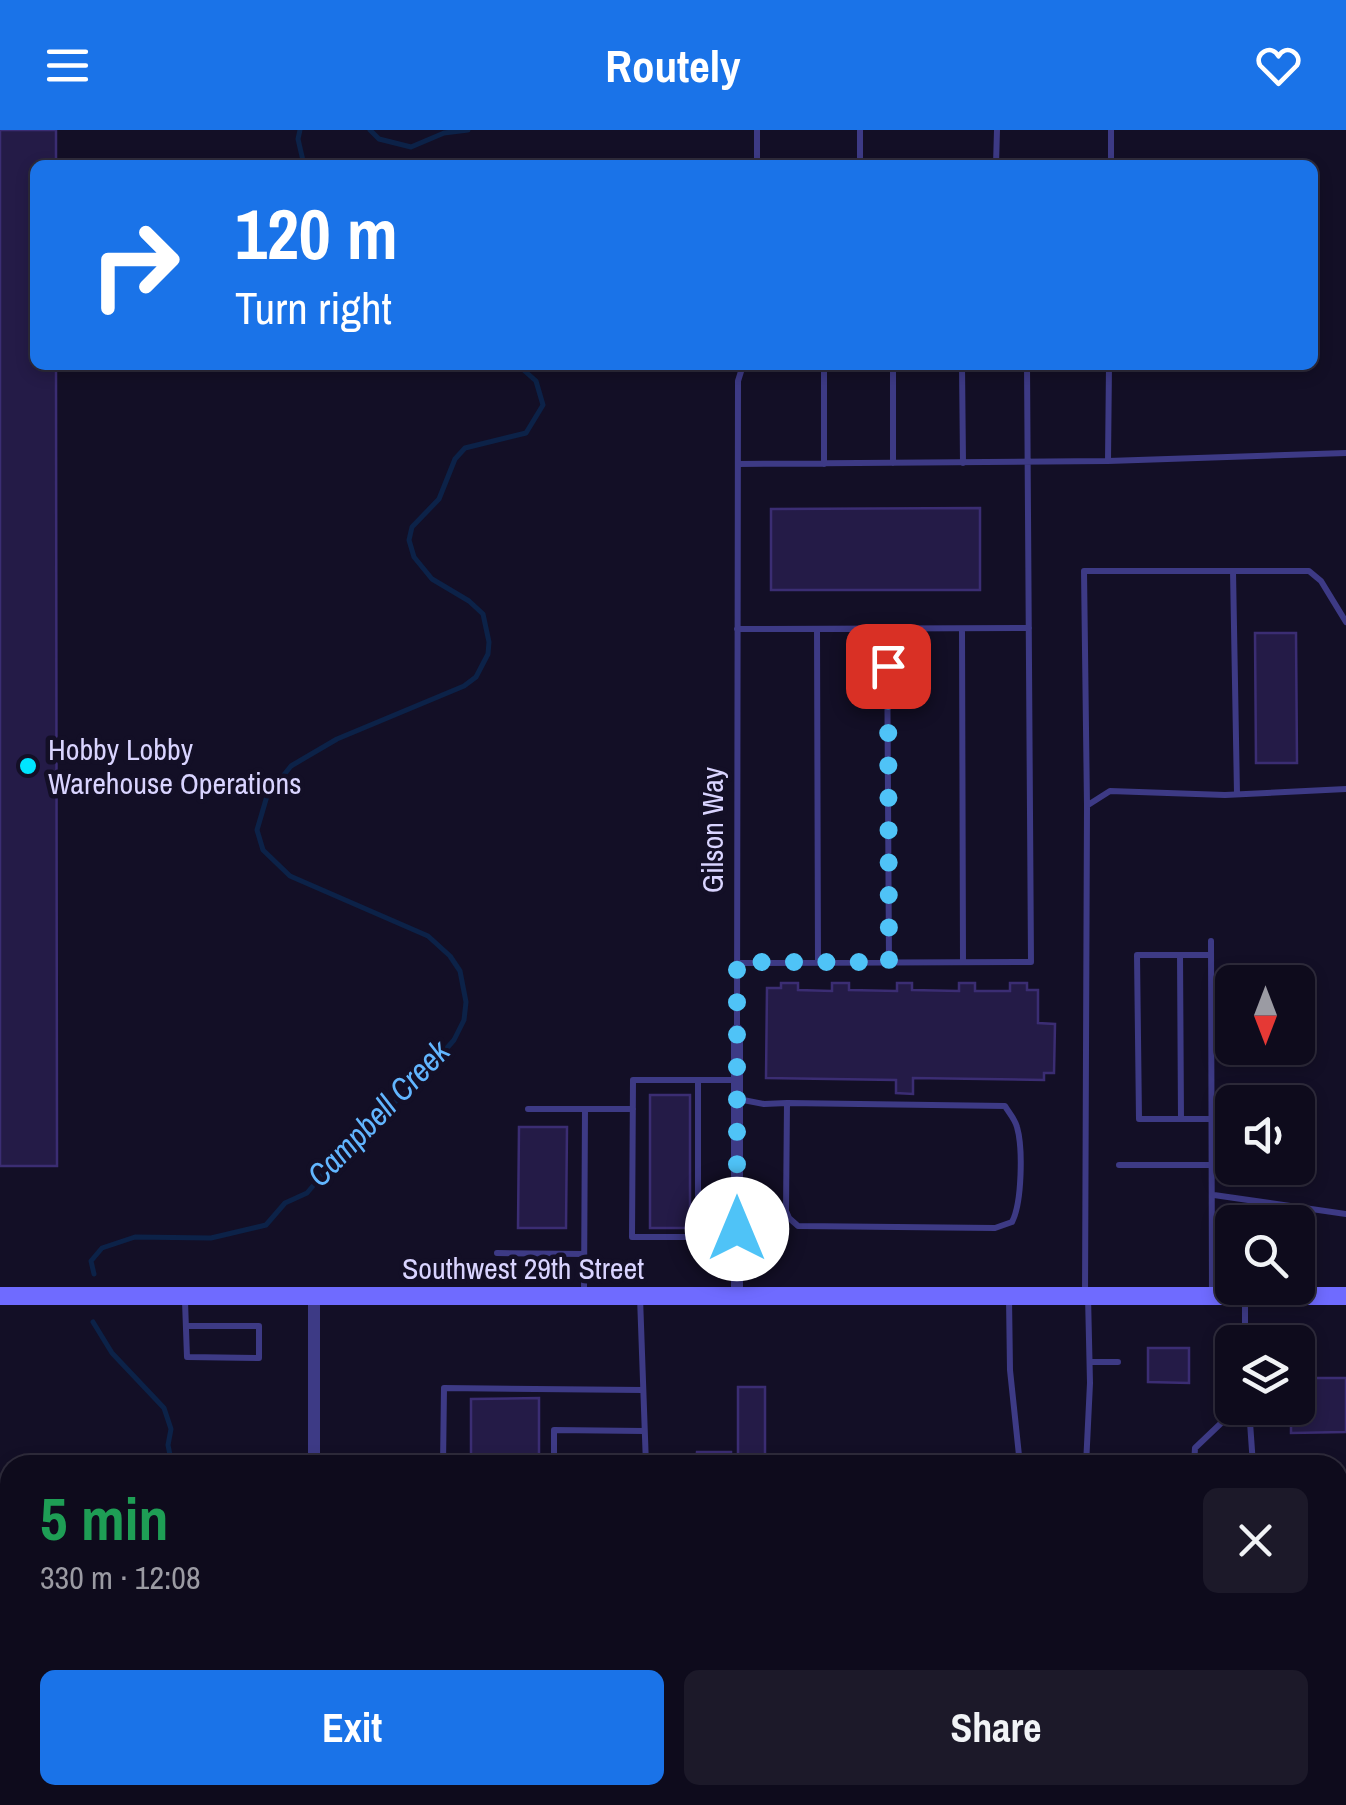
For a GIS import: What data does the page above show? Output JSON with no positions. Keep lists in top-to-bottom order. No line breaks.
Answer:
{"streets":{"street":["Gilson Way","Southwest 29th Street"]},"crossings":[["Gilson Way","Southwest 29th Street"]],"water":["Campbell Creek"],"places":["Hobby Lobby Warehouse Operations"],"north":"bottom","page":{"header":"Routely","turn":["120 m","Turn right"],"heading":["5 min","330 m · 12:08"],"buttons":["Exit","Share"]}}
